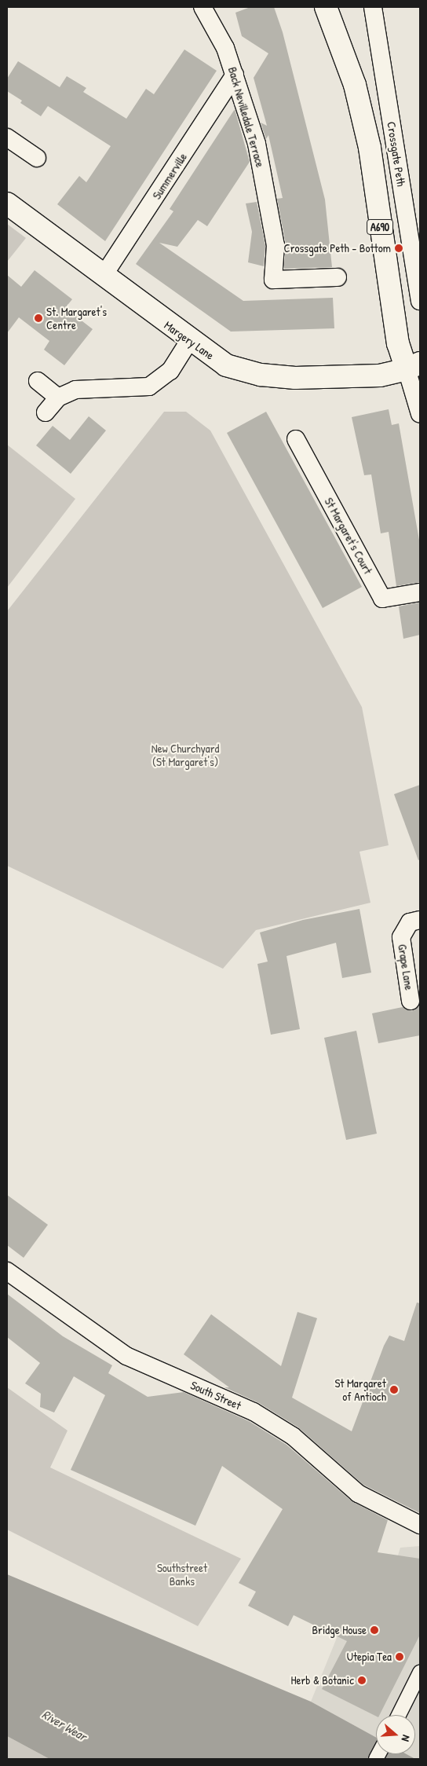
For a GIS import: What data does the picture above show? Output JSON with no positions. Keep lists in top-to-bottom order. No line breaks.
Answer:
{"streets":{"main road":["A690","Margery Lane"],"street":["Back Nevilledale Terrace","Crossgate Peth","Summerville","St Margaret's Court","Grape Lane","South Street"]},"crossings":[["Back Nevilledale Terrace","Summerville"],["Summerville","Margery Lane"],["A690","Margery Lane"]],"water":["River Wear"],"parks":["New Churchyard (St Margaret's)","Southstreet Banks"],"places":["Crossgate Peth - Bottom","St. Margaret's Centre","St Margaret of Antioch","Bridge House","Utepia Tea","Herb & Botanic"],"north":"right"}
